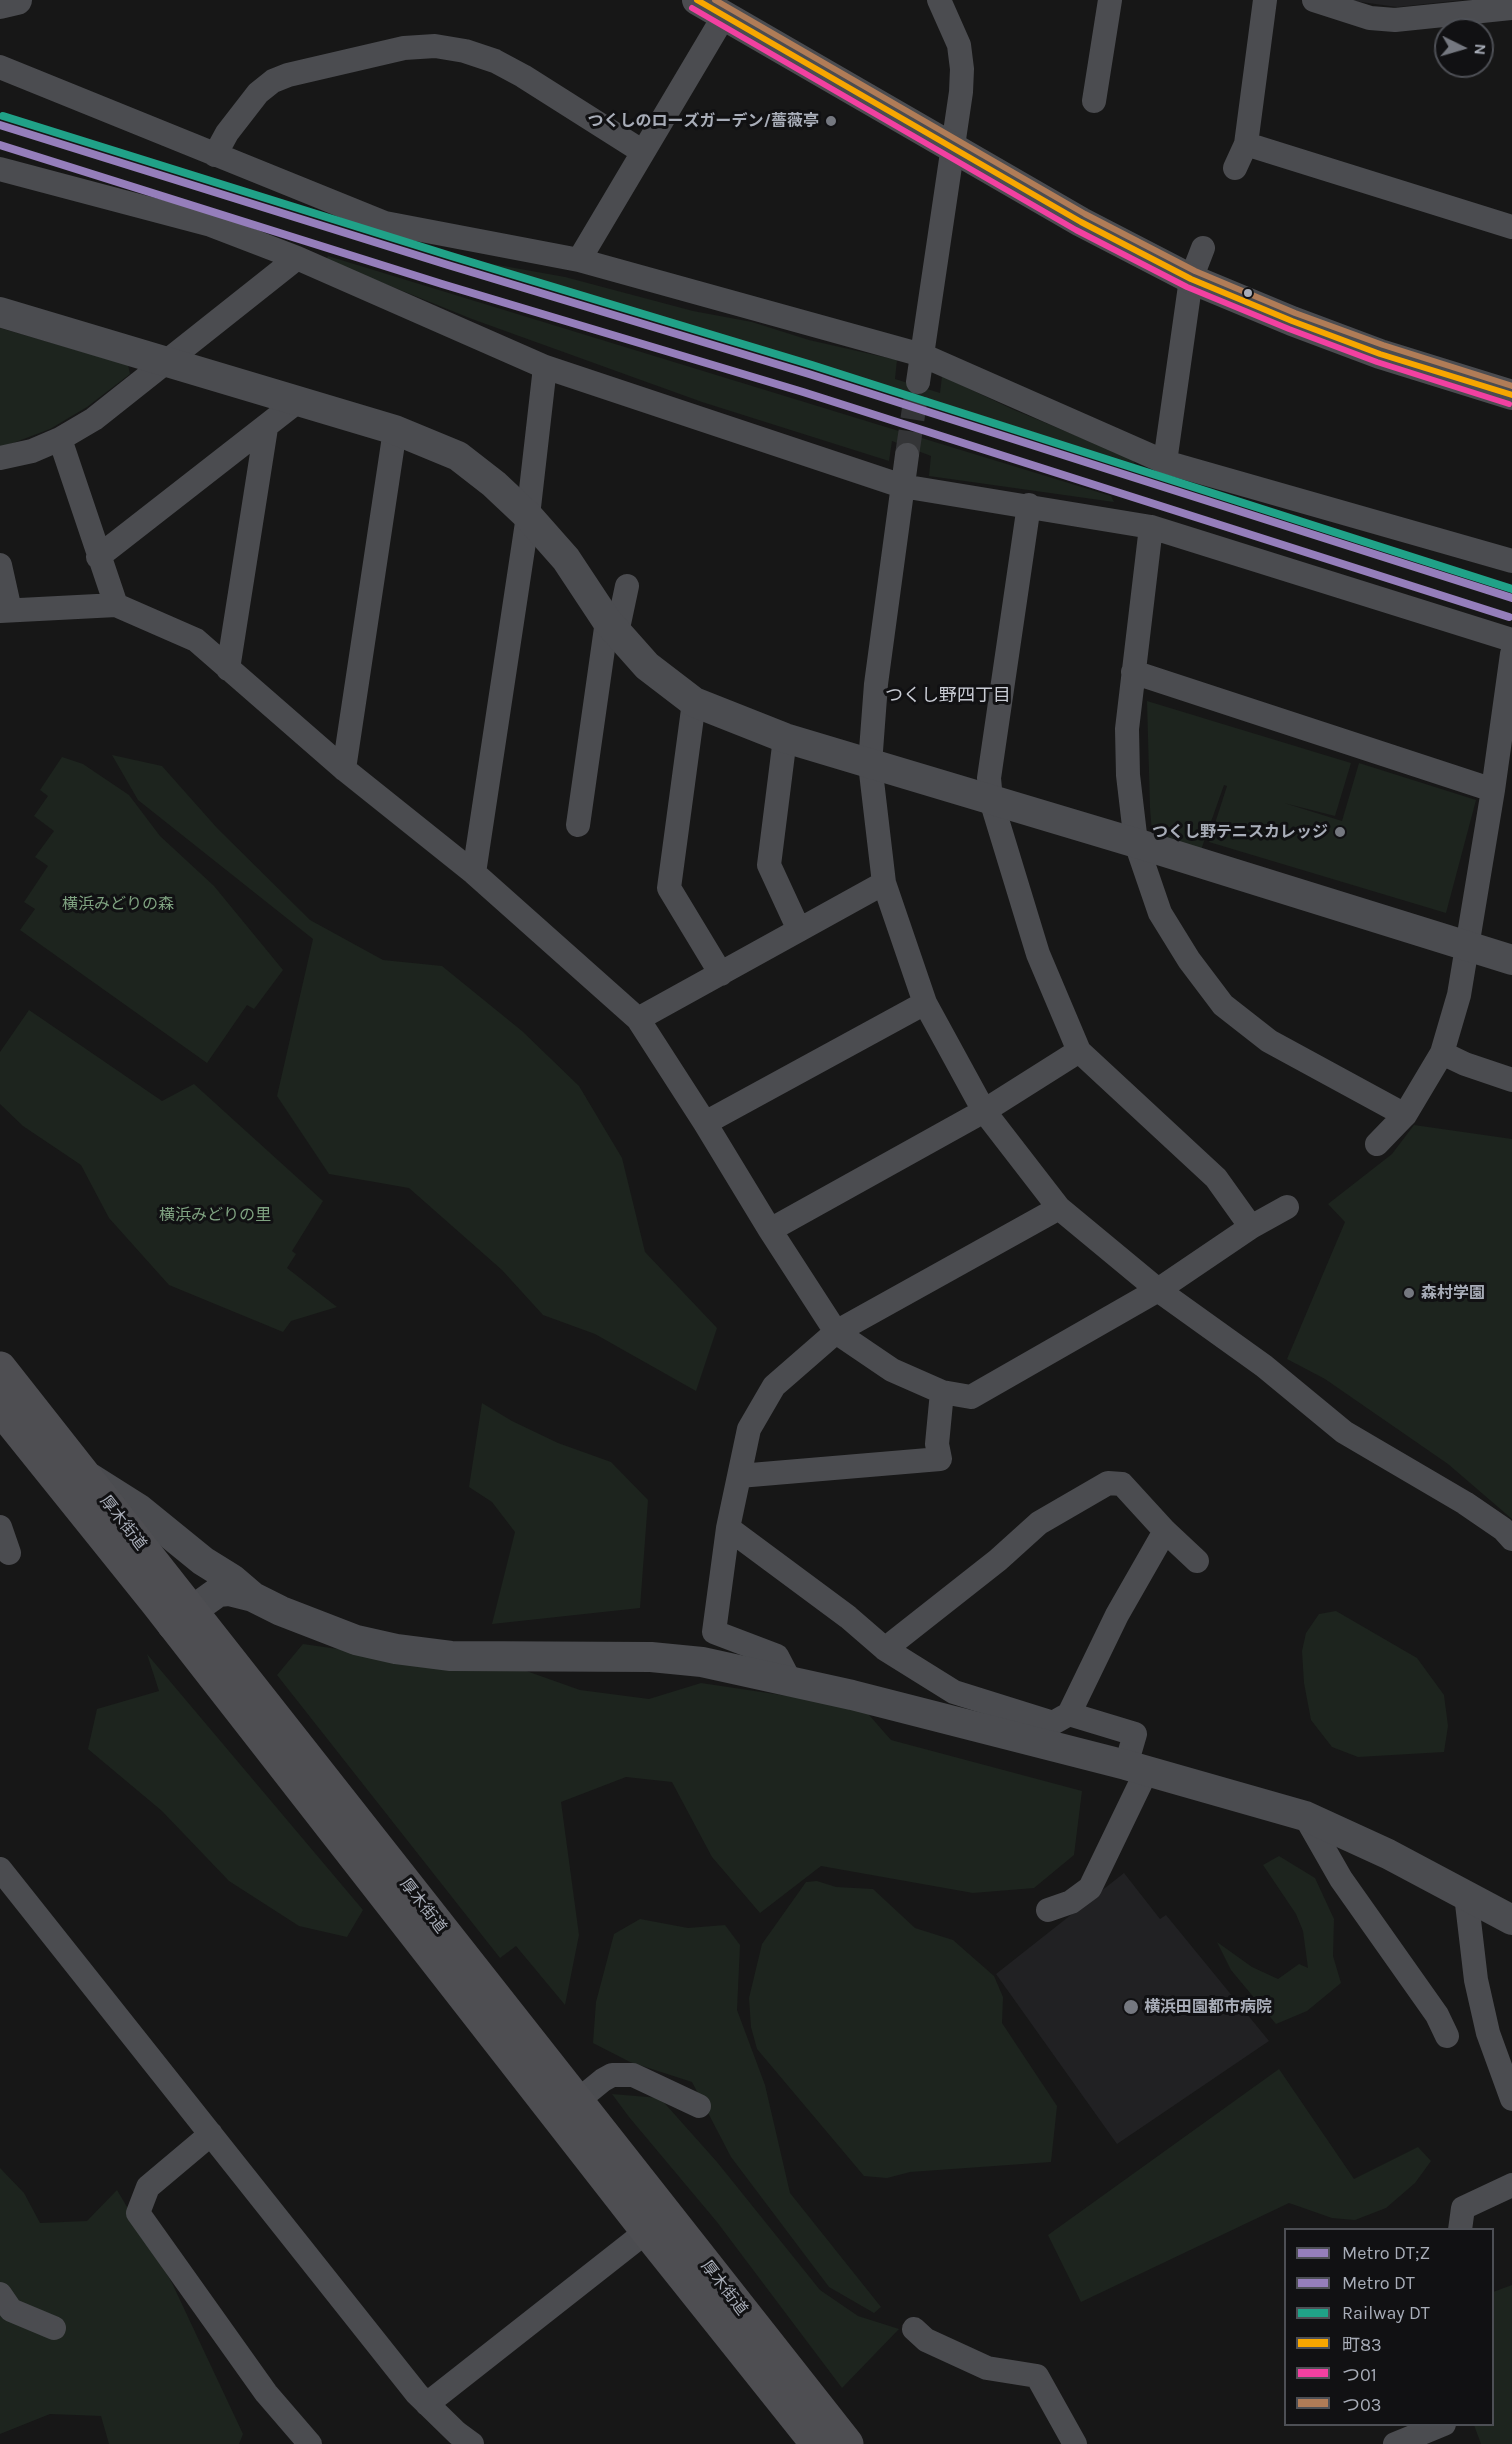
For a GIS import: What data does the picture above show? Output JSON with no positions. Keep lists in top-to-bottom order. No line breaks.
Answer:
{"streets":{"highway":["厚木街道"]},"districts":["つくし野四丁目"],"parks":["横浜みどりの森","横浜みどりの里"],"places":["つくしのローズガーデン/薔薇亭","つくし野テニスカレッジ","森村学園","横浜田園都市病院"],"lines":["transit line 町83","transit line つ03","transit line つ01","rail line DT","metro line DT;Z","metro line DT"],"legend":["Metro DT;Z","Metro DT","Railway DT","町83","つ01","つ03"],"north":"right"}
